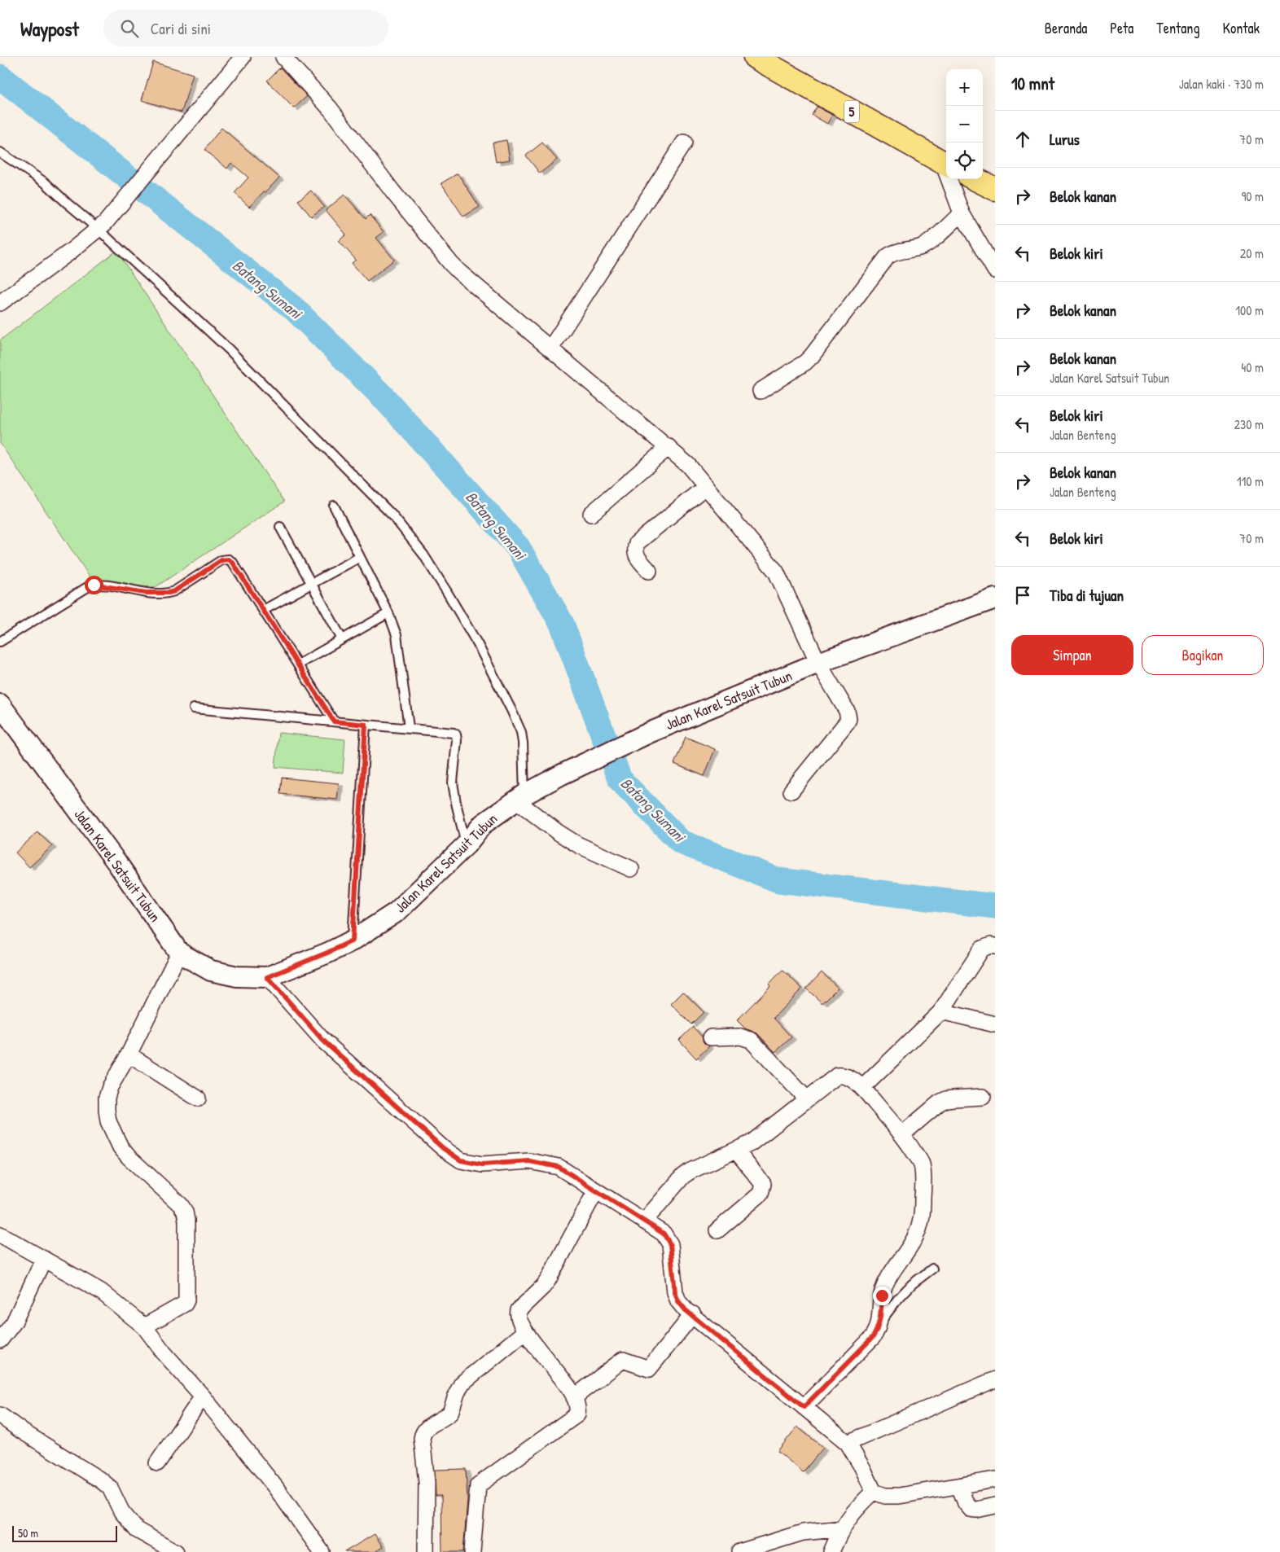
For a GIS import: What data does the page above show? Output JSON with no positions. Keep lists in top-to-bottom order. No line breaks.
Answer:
{"streets":{"highway":["5"],"street":["Jalan Karel Satsuit Tubun"]},"water":["Batang Sumani"],"scale_bar":"50 m","page":{"header":"Waypost","search":"Cari di sini","nav":["Beranda","Peta","Tentang","Kontak"],"heading":["10 mnt","Jalan kaki · 730 m"],"map_buttons":["+","−"],"list":[["Lurus","70 m"],["Belok kanan","90 m"],["Belok kiri","20 m"],["Belok kanan","100 m"],["Belok kanan","Jalan Karel Satsuit Tubun","40 m"],["Belok kiri","Jalan Benteng","230 m"],["Belok kanan","Jalan Benteng","110 m"],["Belok kiri","70 m"],"Tiba di tujuan"],"buttons":["Simpan","Bagikan"],"scale":"50 m"}}
